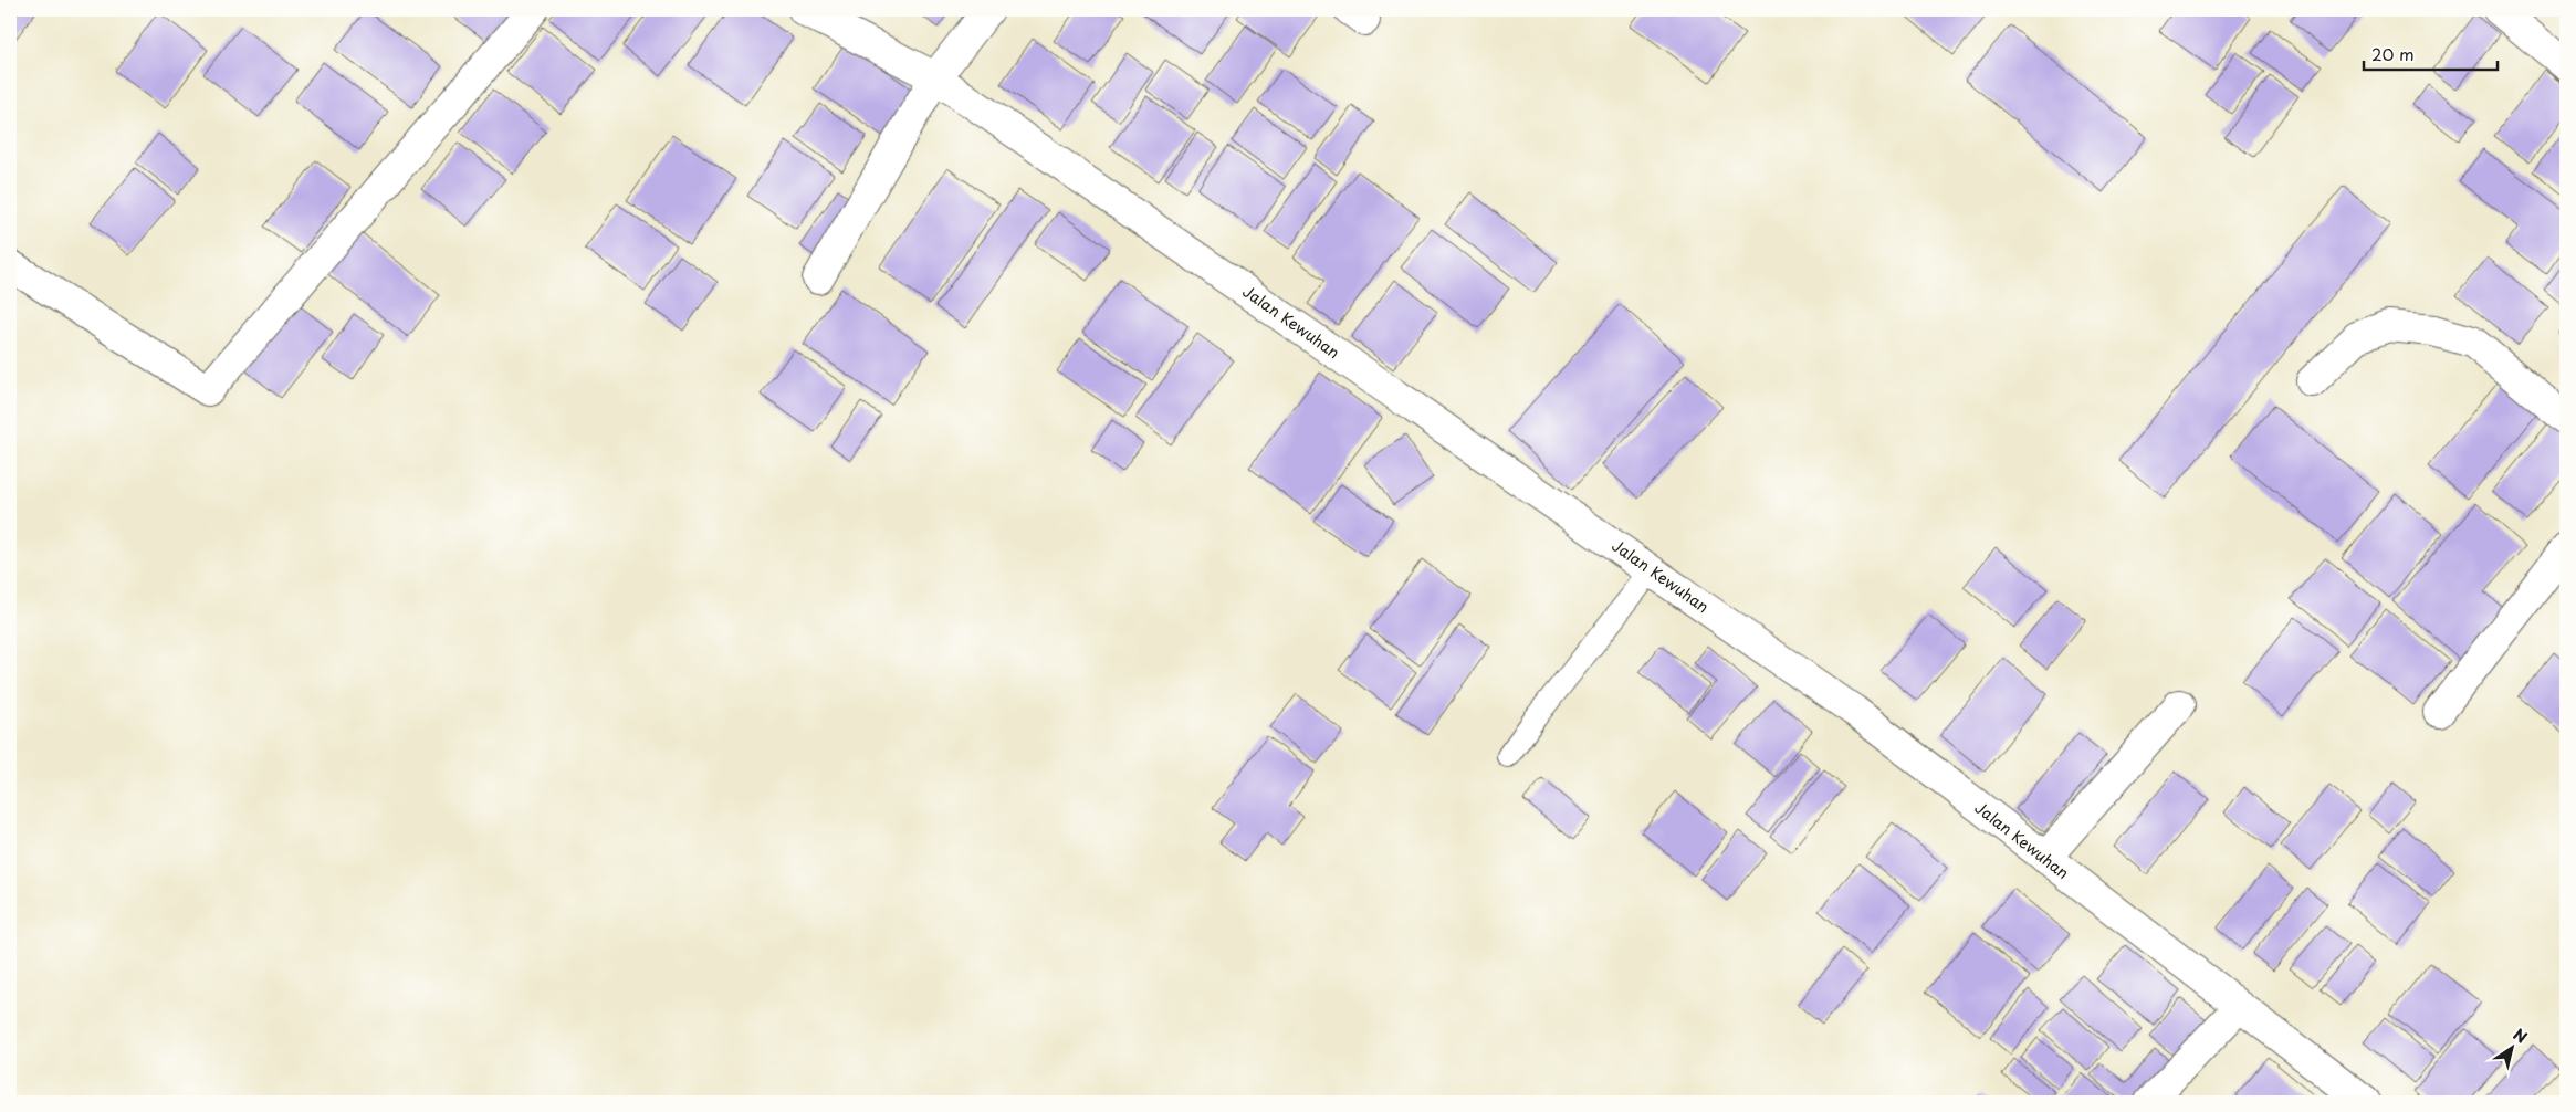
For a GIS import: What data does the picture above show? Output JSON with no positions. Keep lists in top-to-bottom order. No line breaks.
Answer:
{"streets":{"street":["Jalan Kewuhan"]},"scale_bar":"20 m","north":"top right"}
